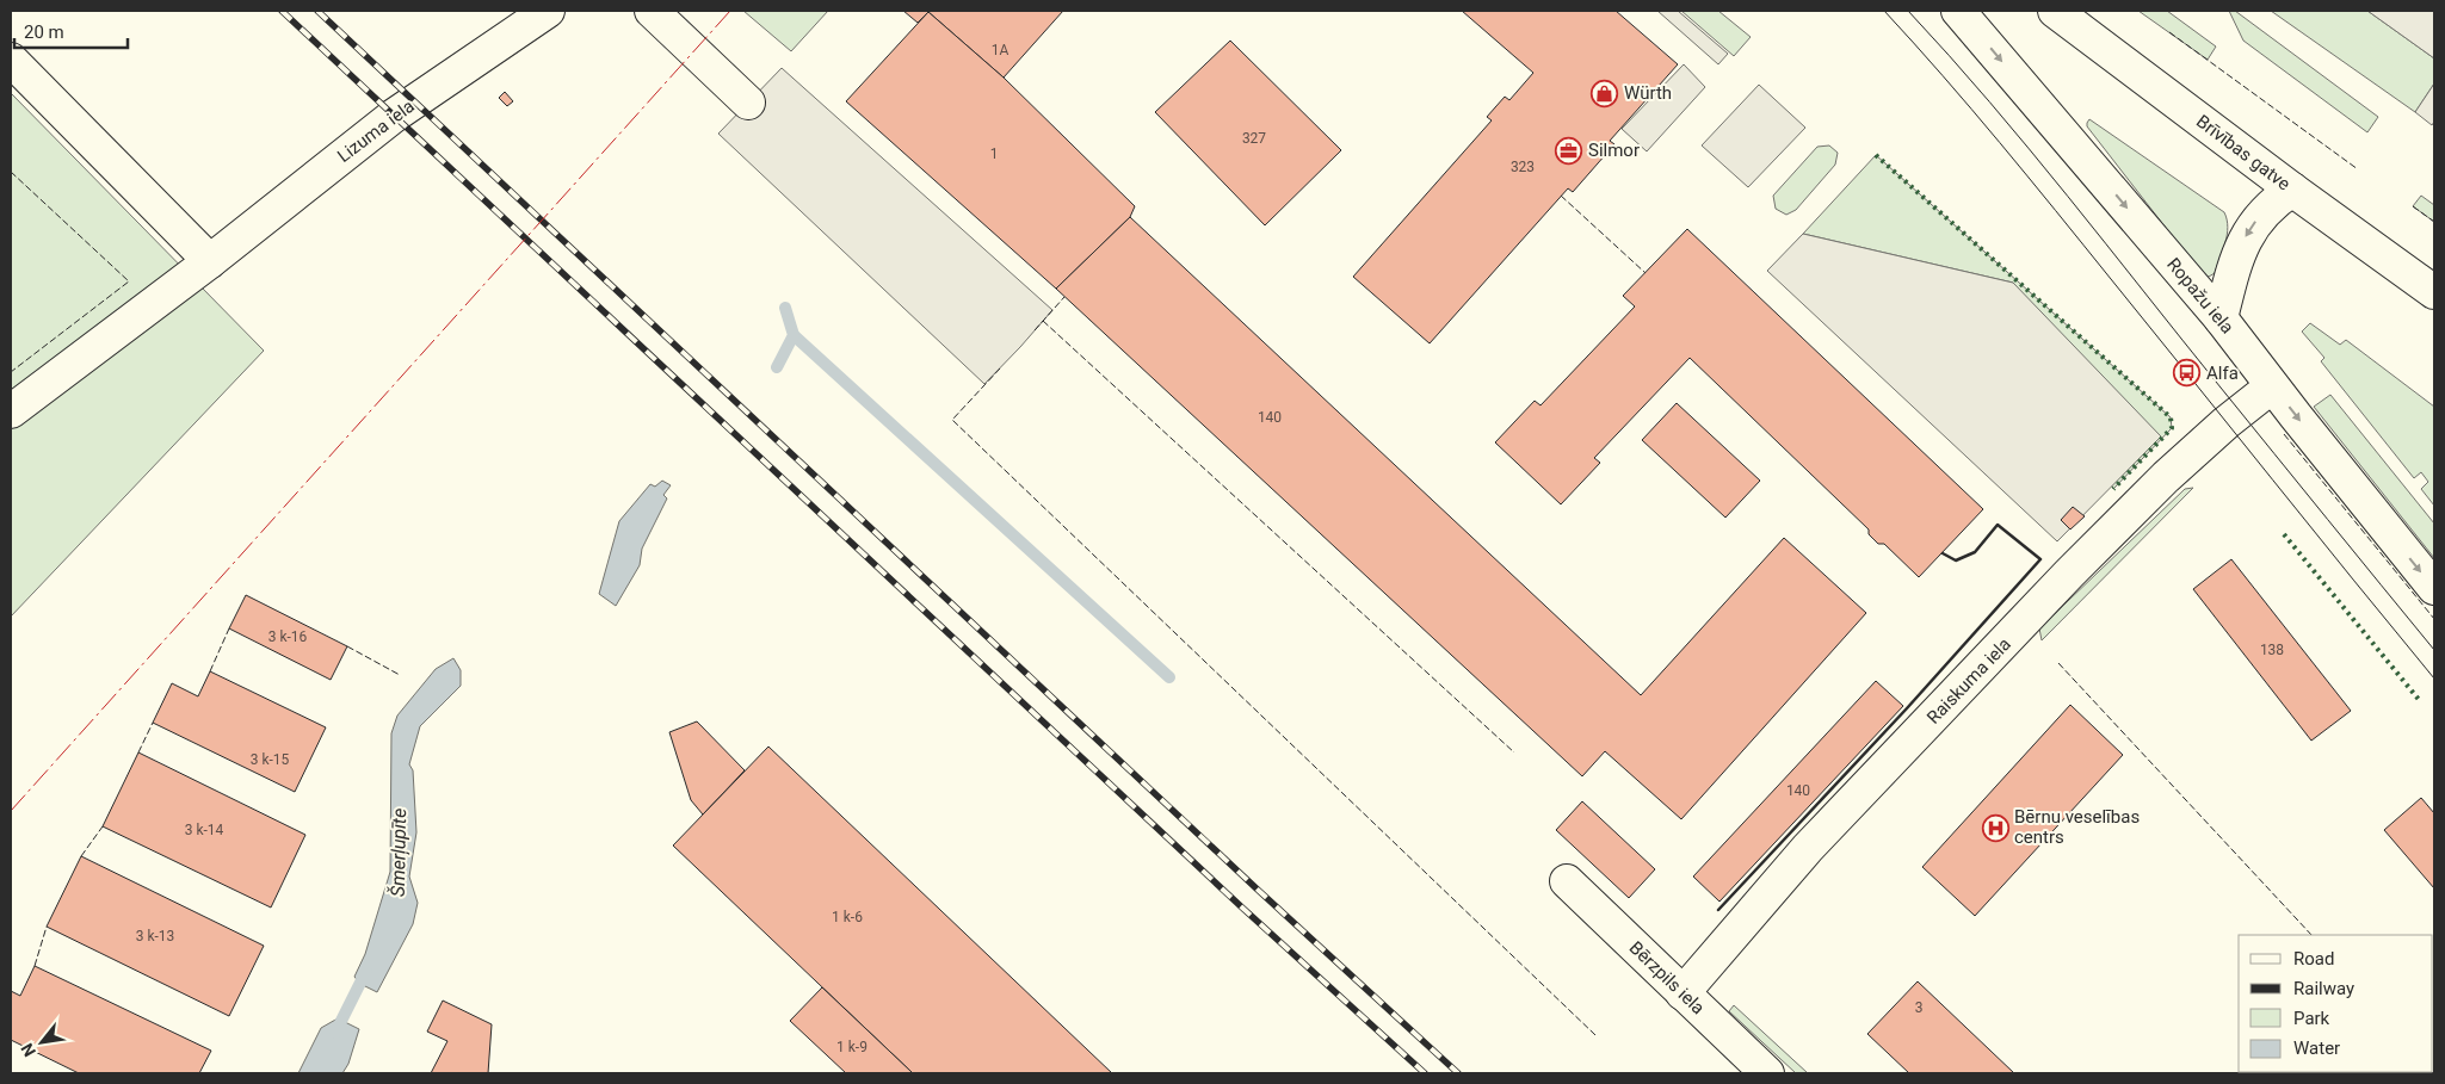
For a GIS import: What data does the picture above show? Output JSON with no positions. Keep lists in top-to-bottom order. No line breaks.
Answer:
{"streets":{"main road":["Lizuma iela","Brīvības gatve","Ropažu iela","Raiskuma iela","Bērzpils iela"]},"crossings":[["Ropažu iela","Raiskuma iela"],["Raiskuma iela","Bērzpils iela"]],"one_way":["Ropažu iela"],"water":["Šmerļupīte"],"places":{"shop":["Würth"],"office":["Silmor"],"bus stop":["Alfa"],"hospital":["Bērnu veselības centrs"]},"house_numbers":["1A","327","1","323","140","3 k-16","138","3 k-15","140","3 k-14","1 k-6","3 k-13","3","1 k-9"],"legend":["Road","Railway","Park","Water"],"scale_bar":"20 m","north":"bottom left"}
